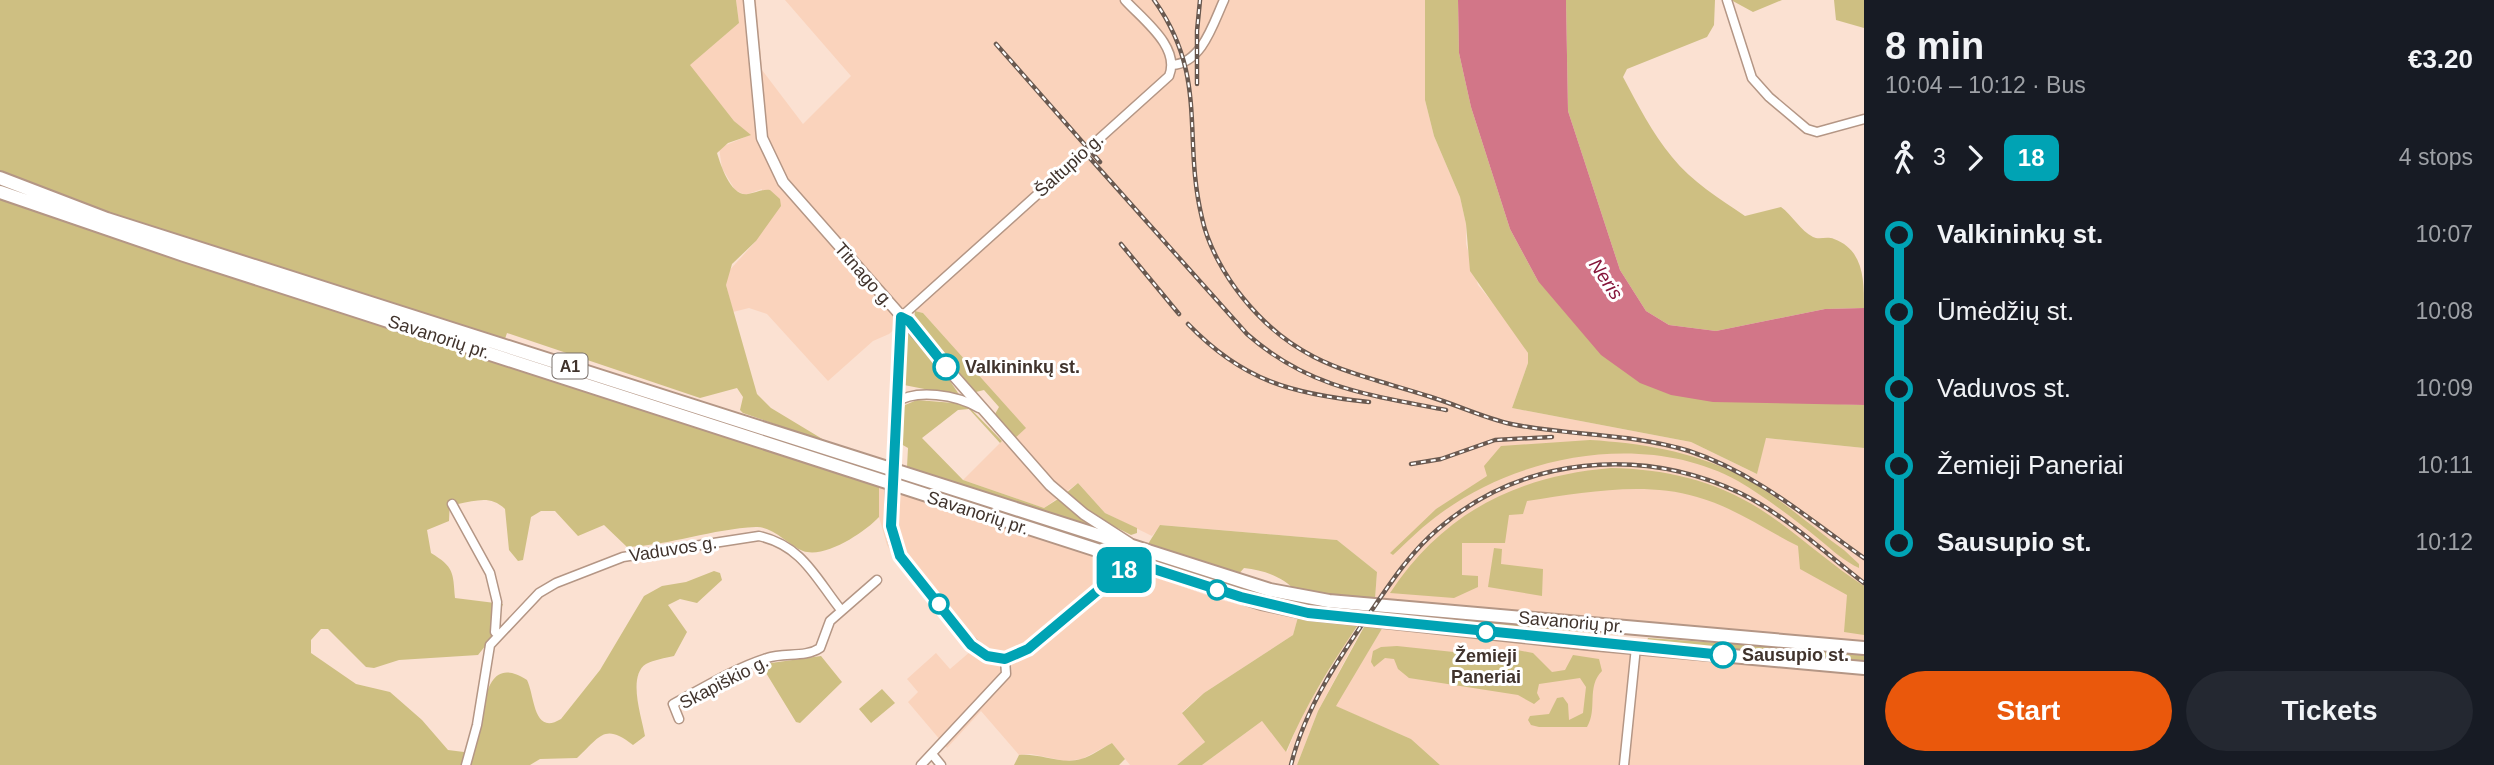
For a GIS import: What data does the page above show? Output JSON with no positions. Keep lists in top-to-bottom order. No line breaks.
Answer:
{"streets":{"highway":["Savanorių pr.","A1"],"street":["Šaltupio g.","Titnago g.","Vaduvos g.","Skapiškio g."]},"crossings":[["Šaltupio g.","Titnago g."],["Titnago g.","Savanorių pr."],["Vaduvos g.","Skapiškio g."]],"water":["Neris"],"places":["Valkininkų st.","Žemieji Paneriai","Sausupio st."],"lines":["bus line 18"],"page":{"on_map":"18","heading":["8 min","10:04 – 10:12 · Bus","€3.20"],"legs":["3","18","4 stops"],"list":[{"name":"Valkininkų st.","value":"10:07"},{"name":"Ūmėdžių st.","value":"10:08"},{"name":"Vaduvos st.","value":"10:09"},{"name":"Žemieji Paneriai","value":"10:11"},{"name":"Sausupio st.","value":"10:12"}],"buttons":["Start","Tickets"]}}
